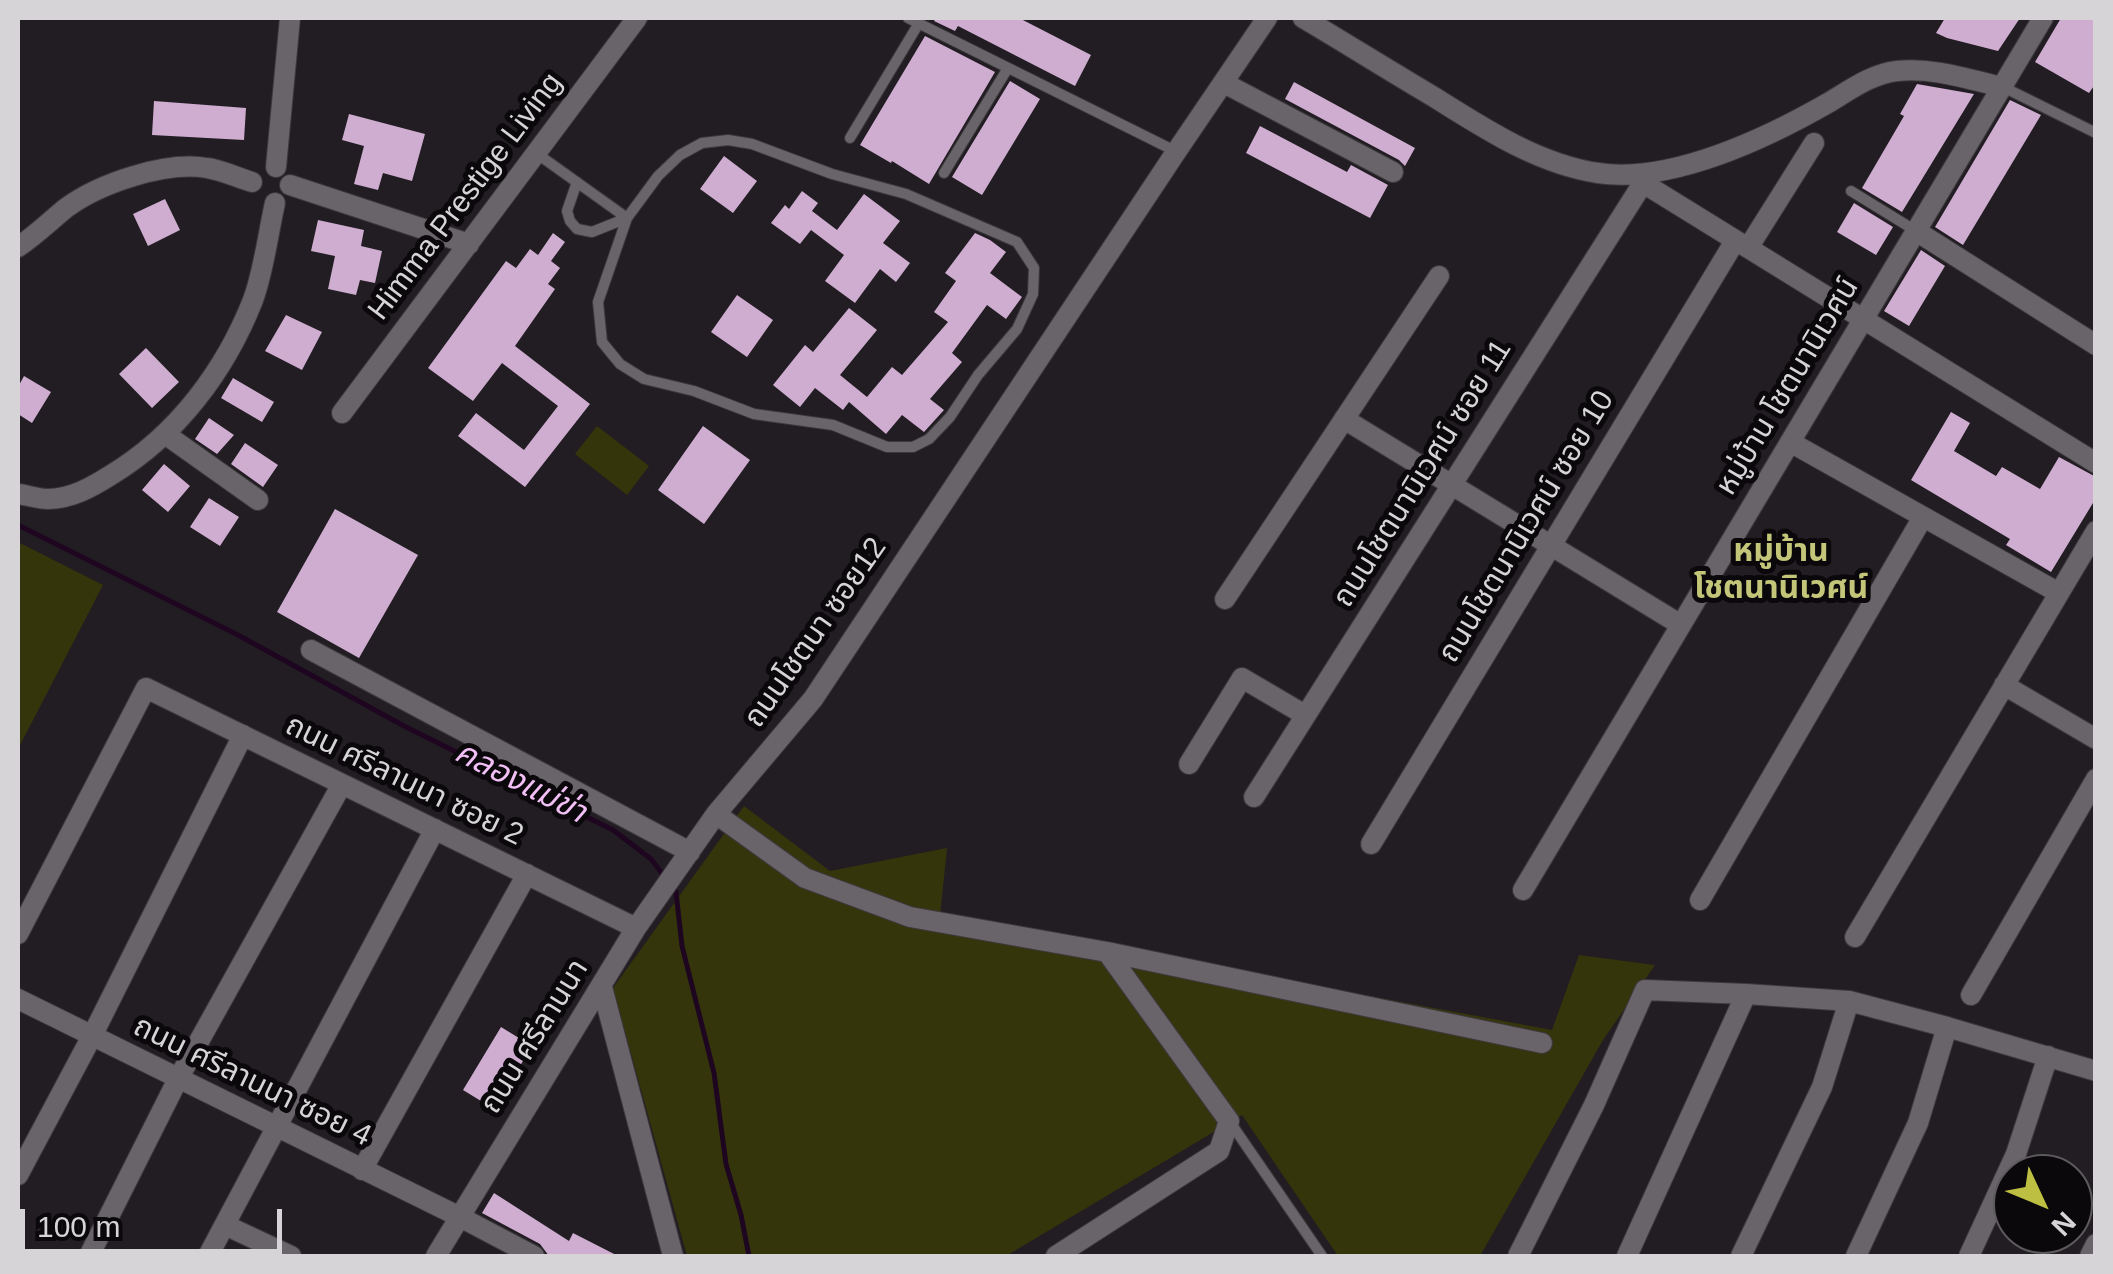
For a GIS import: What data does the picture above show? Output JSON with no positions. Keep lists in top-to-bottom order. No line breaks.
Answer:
{"streets":{"street":["Himma Prestige Living","หมู่บ้าน โชตนานิเวศน์","ถนนโชตนานิเวศน์ ซอย 11","ถนนโชตนานิเวศน์ ซอย 10","ถนนโชตนา ซอย12","ถนน ศรีลานนา ซอย 2","ถนน ศรีลานนา","ถนน ศรีลานนา ซอย 4"]},"crossings":[["ถนนโชตนานิเวศน์ ซอย 11","ถนนโชตนานิเวศน์ ซอย 10"],["ถนนโชตนา ซอย12","ถนน ศรีลานนา"],["ถนน ศรีลานนา ซอย 2","ถนน ศรีลานนา"],["ถนน ศรีลานนา","ถนน ศรีลานนา ซอย 4"]],"districts":["หมู่บ้าน โชตนานิเวศน์"],"water":["คลองแม่ข่า"],"scale_bar":"100 m","north":"bottom right"}
